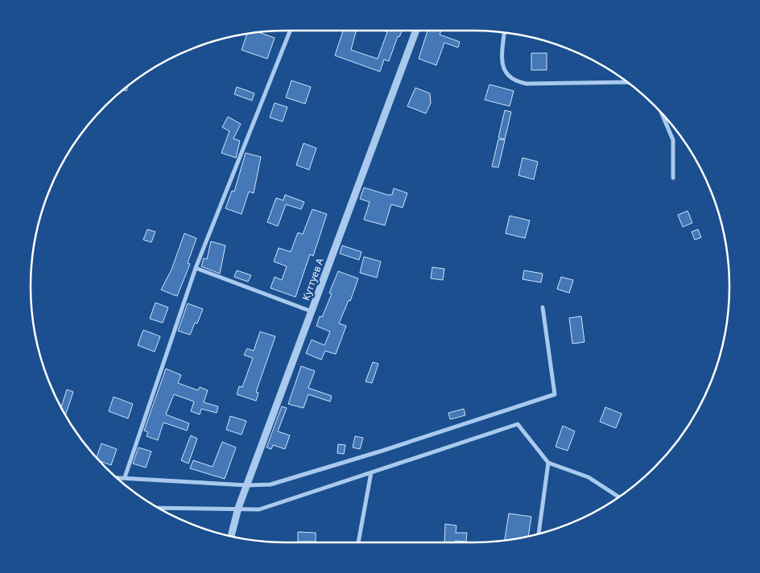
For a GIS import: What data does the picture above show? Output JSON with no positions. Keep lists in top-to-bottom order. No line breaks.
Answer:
{"streets":{"street":["Куттуев А"]}}
